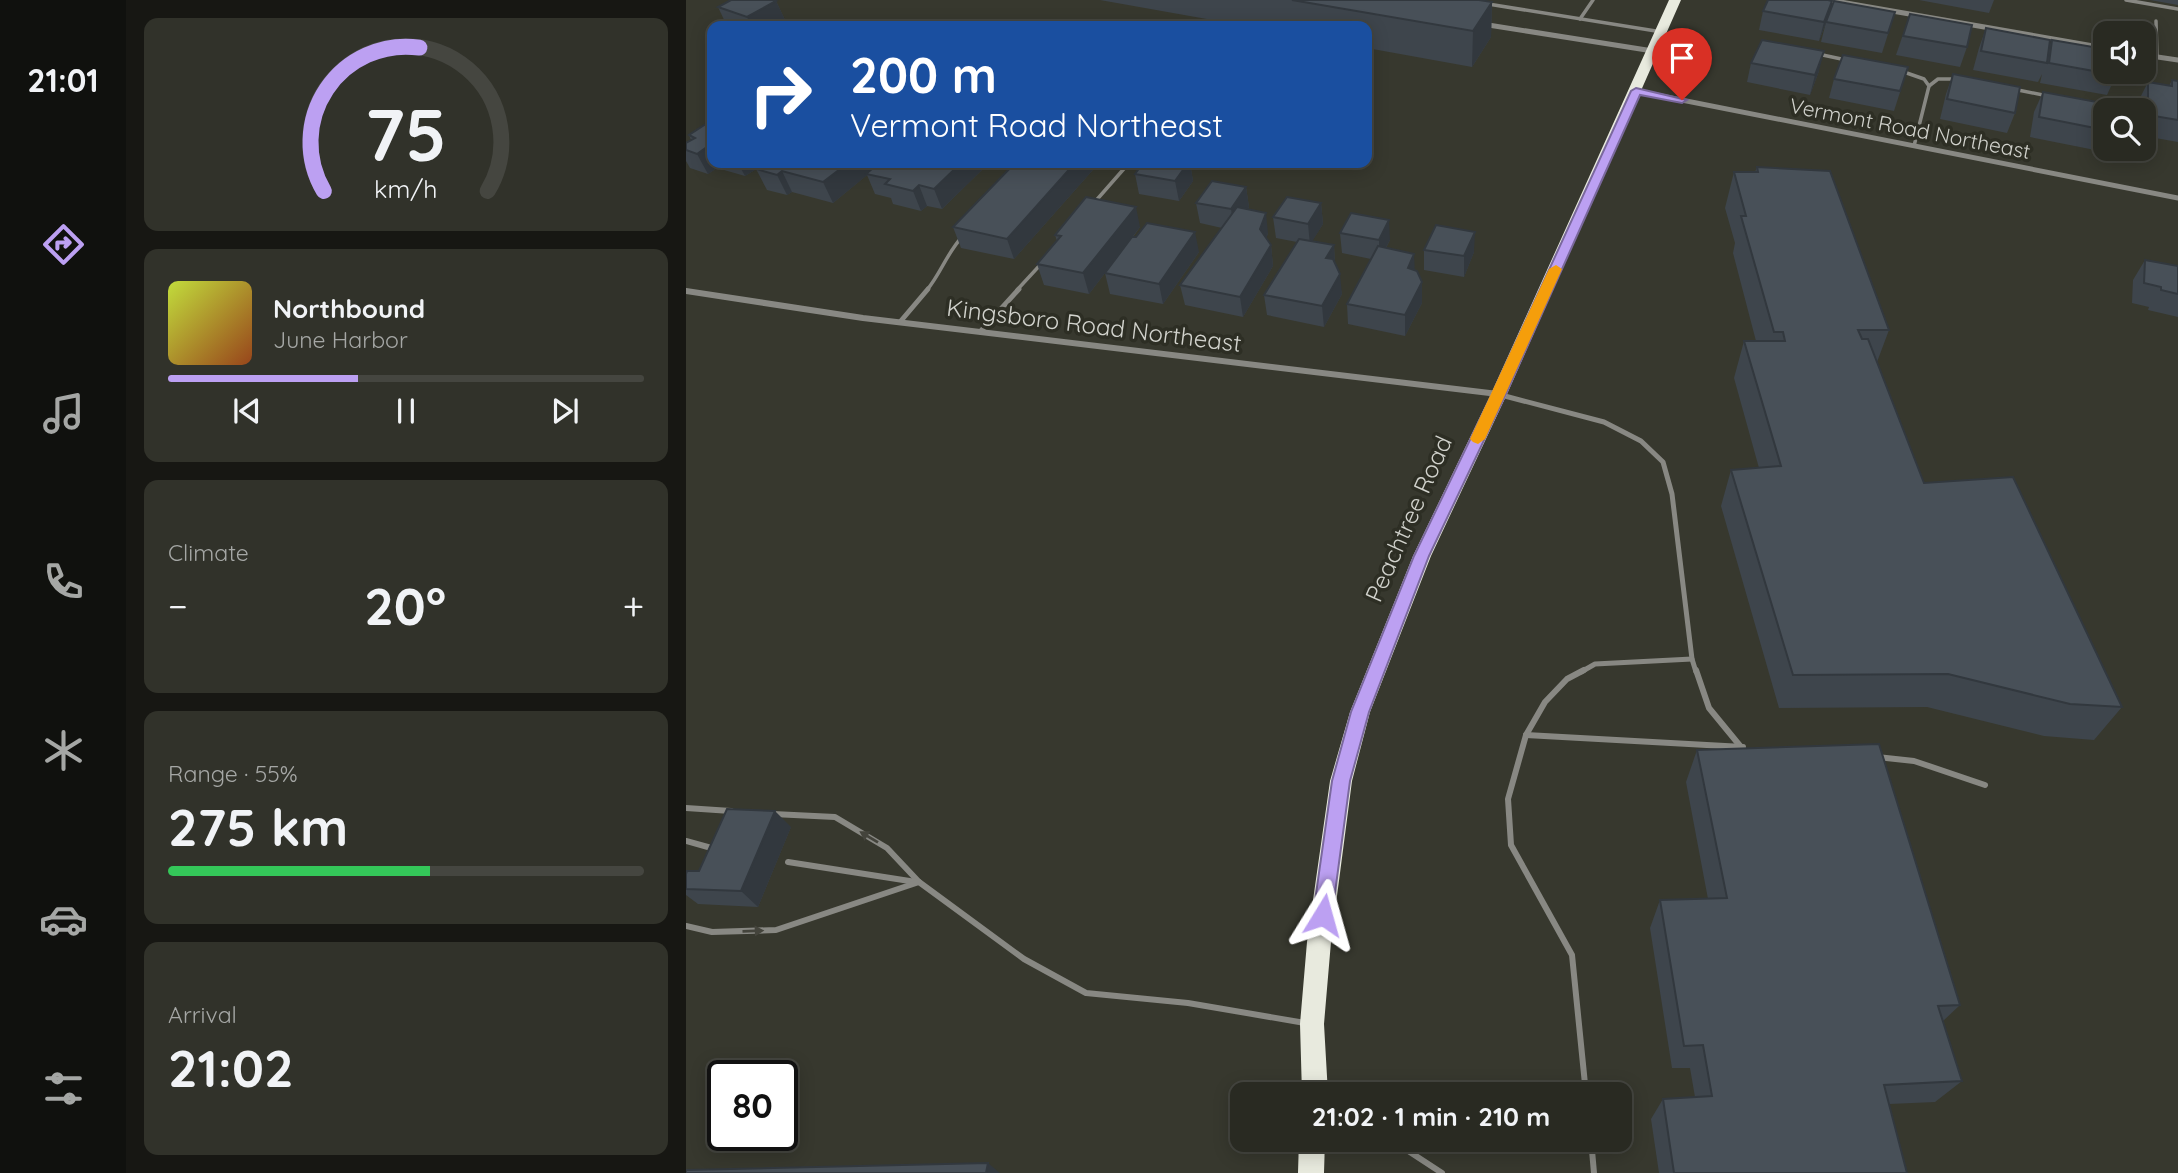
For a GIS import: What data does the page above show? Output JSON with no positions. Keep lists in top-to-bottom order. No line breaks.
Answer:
{"streets":{"highway":["Peachtree Road"],"street":["Vermont Road Northeast","Kingsboro Road Northeast"]},"crossings":[["Vermont Road Northeast","Peachtree Road"],["Kingsboro Road Northeast","Peachtree Road"]],"page":{"tabs":"21:01","turn":["200 m","Vermont Road Northeast"],"song":["Northbound","June Harbor"],"tile":["Climate",["Range · 55%","275 km"],["Arrival","21:02"]],"heat":["−","20°","+"],"limit":"80","trip":"21:02 · 1 min · 210 m","gauge":["75","km/h"]}}
